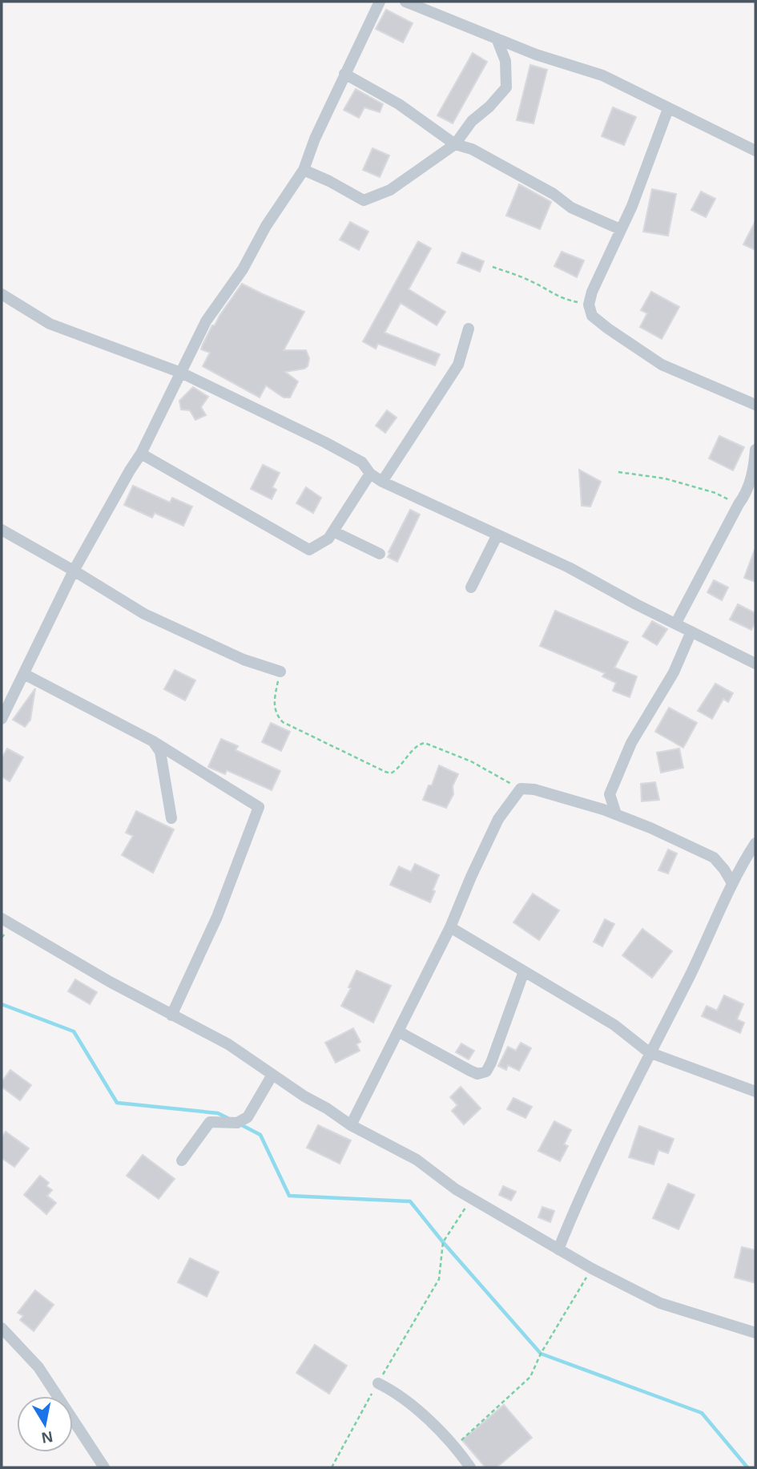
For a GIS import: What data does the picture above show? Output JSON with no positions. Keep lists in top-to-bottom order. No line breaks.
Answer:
{"north":"bottom"}
